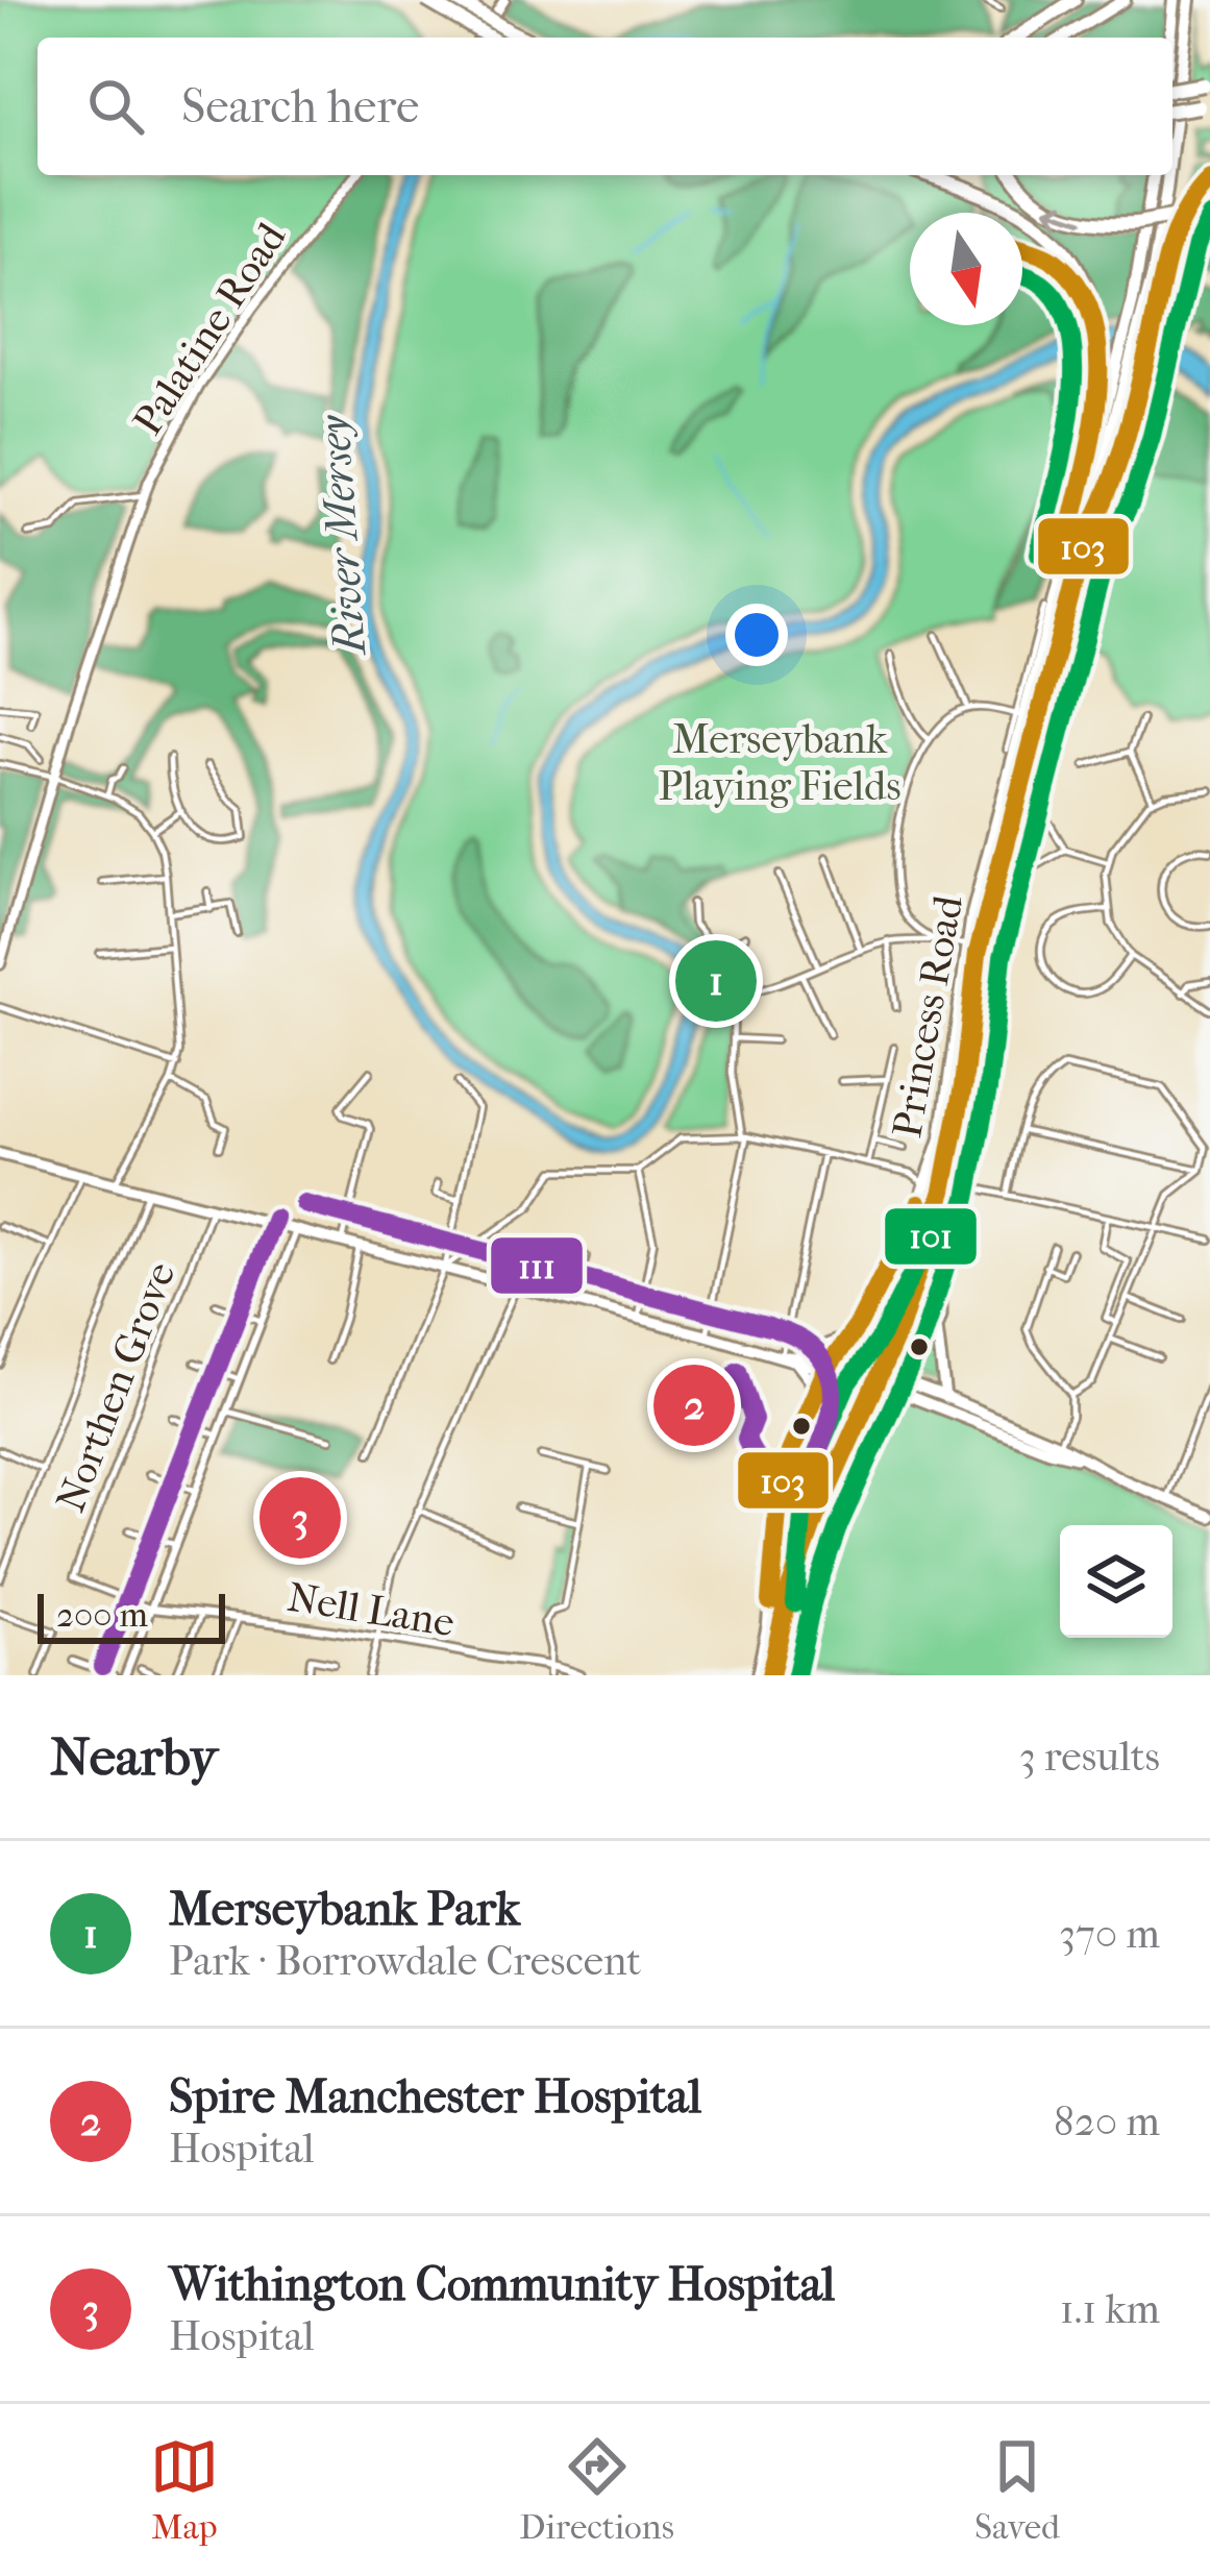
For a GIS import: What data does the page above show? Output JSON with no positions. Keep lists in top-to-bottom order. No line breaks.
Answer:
{"streets":{"highway":["Princess Road"],"main road":["Palatine Road"],"street":["Northen Grove","Nell Lane"]},"crossings":[["Northen Grove","Nell Lane"]],"water":["River Mersey"],"parks":["Merseybank Playing Fields"],"lines":["transit line 103","transit line 101","transit line 111"],"scale_bar":"200 m","north":"bottom","page":{"search":"Search here","pins":["1","2","3"],"scale":"200 m","heading":["Nearby","3 results"],"list":[{"mark":"1","name":"Merseybank Park","note":"Park · Borrowdale Crescent","value":"370 m"},{"mark":"2","name":"Spire Manchester Hospital","note":"Hospital","value":"820 m"},{"mark":"3","name":"Withington Community Hospital","note":"Hospital","value":"1.1 km"}],"nav":["Map","Directions","Saved"]}}
